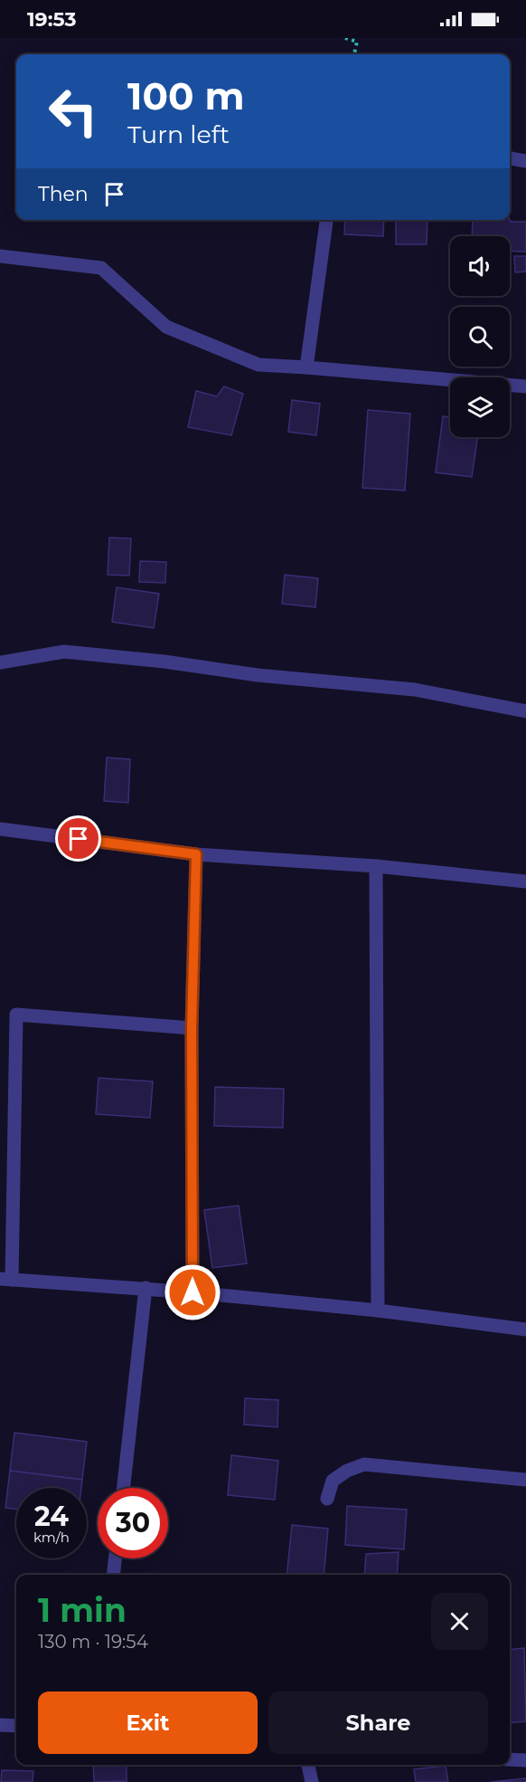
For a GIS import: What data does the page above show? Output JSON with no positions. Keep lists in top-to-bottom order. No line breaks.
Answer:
{"page":{"status":"19:53","turn":["100 m","Turn left"],"then":"Then","speed":"24 km/h","limit":"30","heading":["1 min","130 m · 19:54"],"buttons":["Exit","Share"]}}
